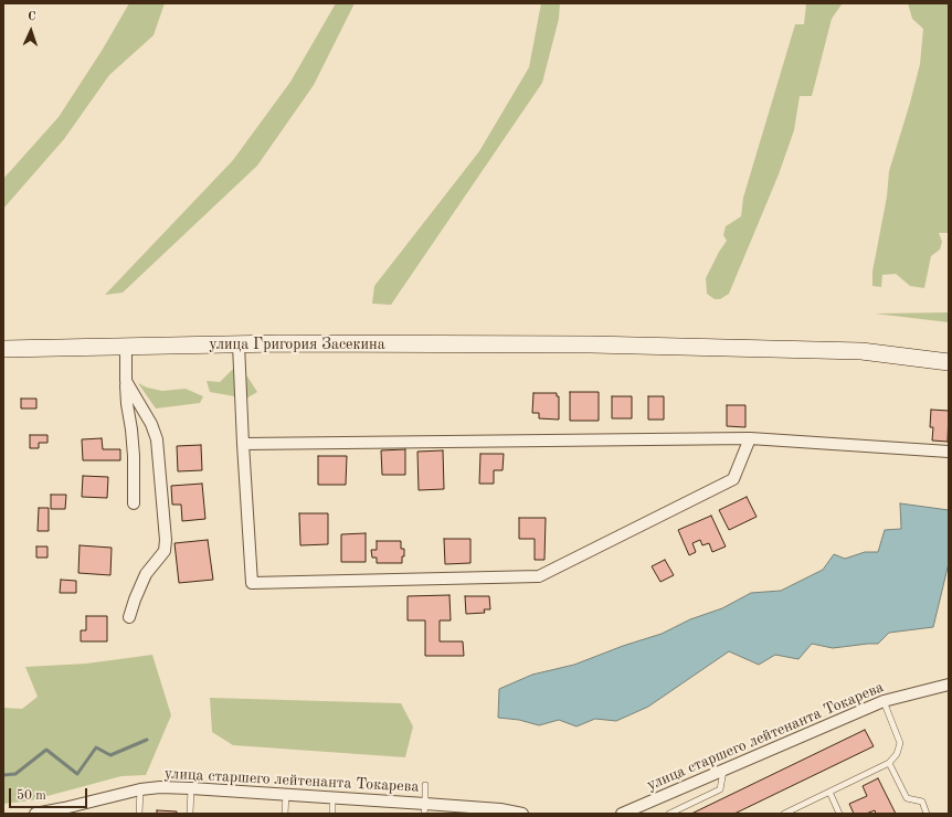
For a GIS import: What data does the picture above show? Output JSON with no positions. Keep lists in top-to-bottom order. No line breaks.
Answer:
{"streets":{"main road":["улица Григория Засекина"],"street":["улица старшего лейтенанта Токарева"]},"scale_bar":"50 m","north":"top"}
